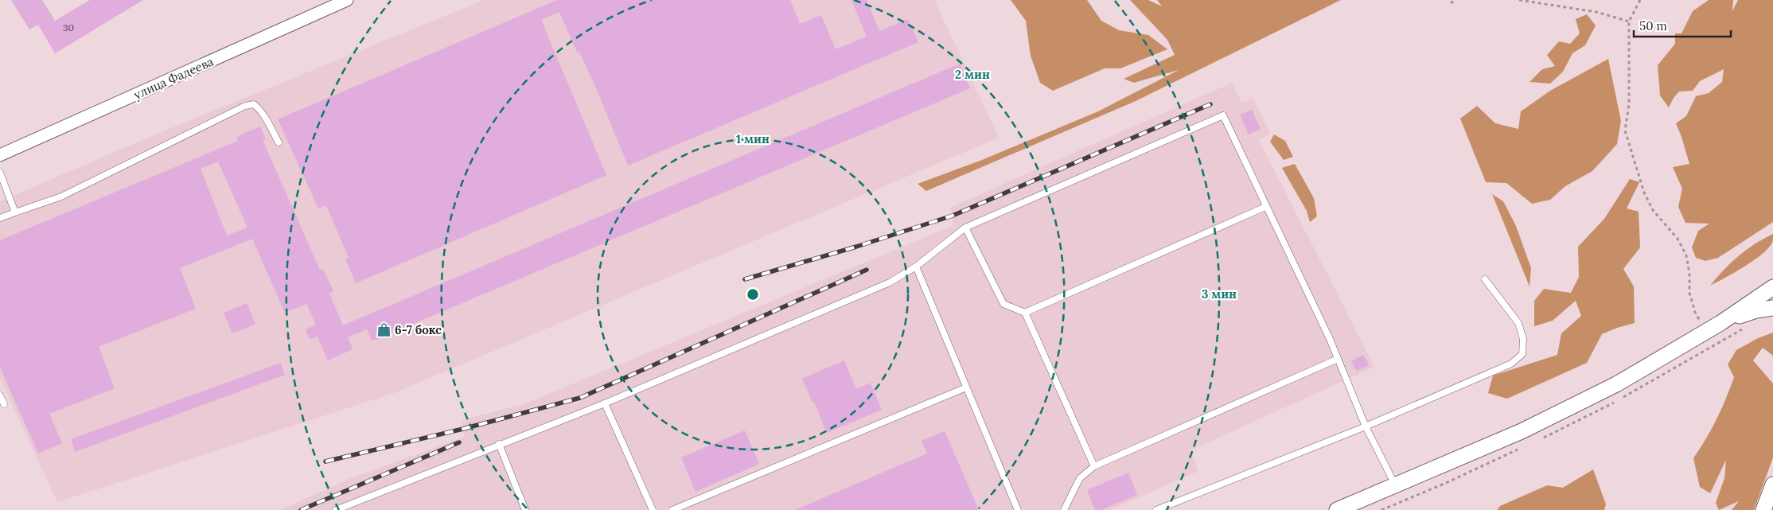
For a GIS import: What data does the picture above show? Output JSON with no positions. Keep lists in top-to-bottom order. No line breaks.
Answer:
{"streets":{"street":["улица Фадеева"]},"places":{"shop":["6-7 бокс"]},"house_numbers":["30"],"scale_bar":"50 m","rings":["2 мин","1 мин","3 мин"]}
